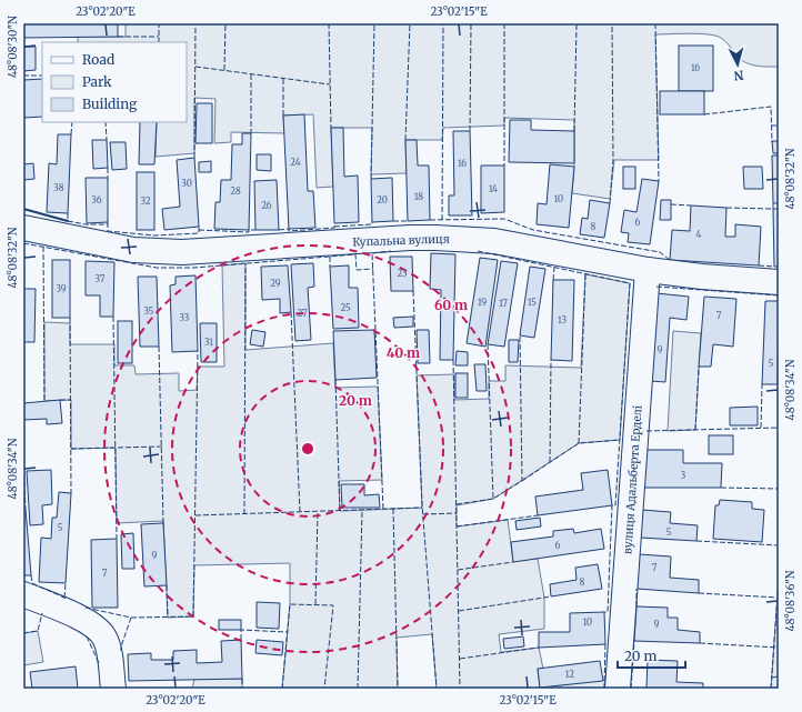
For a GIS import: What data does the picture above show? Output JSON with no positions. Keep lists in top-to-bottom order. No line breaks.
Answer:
{"streets":{"street":["Купальна вулиця","вулиця Адальберта Ерделі"]},"crossings":[["Купальна вулиця","вулиця Адальберта Ерделі"]],"house_numbers":["16","24","16","30","38","14","28","18","10","36","20","32","26","6","8","4","23","37","29","39","19","15","17","25","35","27","7","33","13","31","9","5","3","5","5","6","9","7","7","8","10","9","12"],"legend":["Road","Park","Building"],"scale_bar":"20 m","north":"bottom","coordinates":["23°02'20\"E","23°02'15\"E","48°08'30\"N","48°08'32\"N","48°08'34\"N","48°08'36\"N"],"rings":["60 m","40 m","20 m"]}
